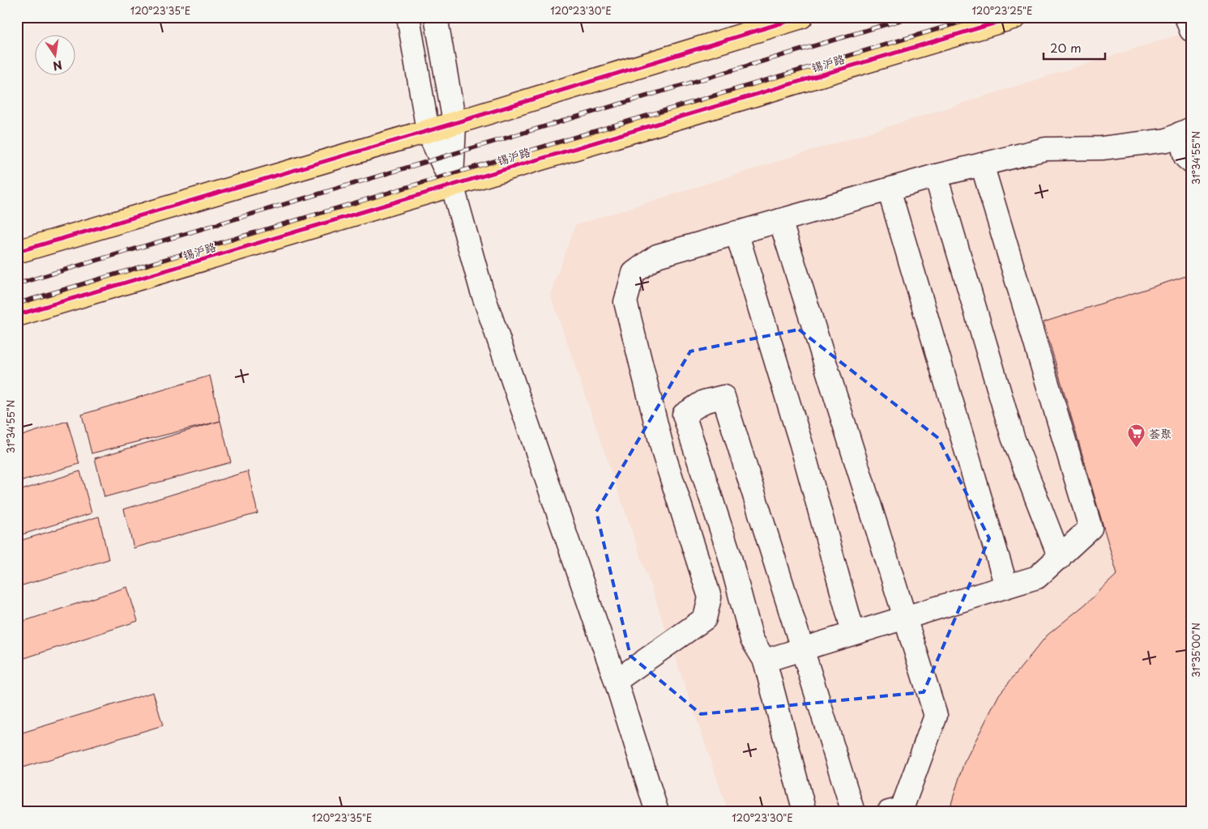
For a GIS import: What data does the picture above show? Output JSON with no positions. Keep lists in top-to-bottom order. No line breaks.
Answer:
{"streets":{"main road":["锡沪路"]},"places":{"supermarket":["荟聚"]},"scale_bar":"20 m","north":"bottom","coordinates":["120°23'35\"E","120°23'30\"E","120°23'25\"E","31°34'55\"N","31°35'00\"N"]}
